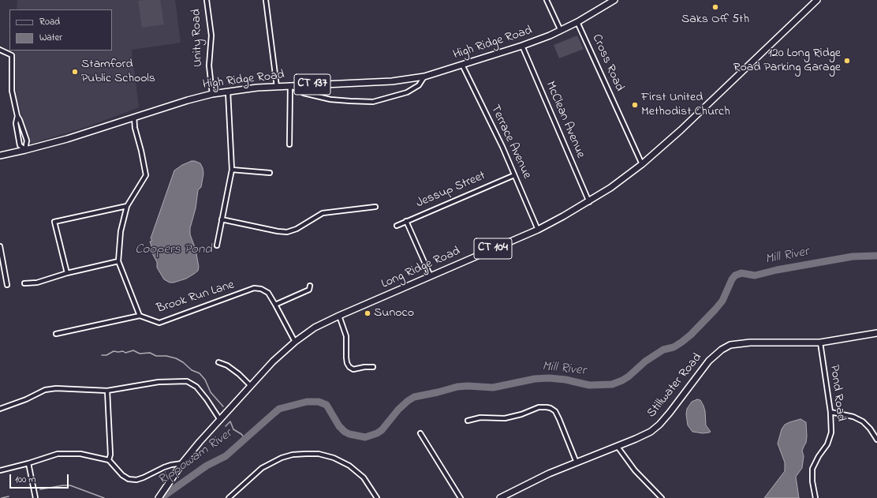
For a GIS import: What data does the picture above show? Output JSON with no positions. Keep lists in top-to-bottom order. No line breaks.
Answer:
{"streets":{"main road":["High Ridge Road","CT 137","CT 104","Long Ridge Road","Stillwater Road"],"street":["Unity Road","Cross Road","McClean Avenue","Terrace Avenue","Jessup Street","Brook Run Lane","Pond Road"]},"crossings":[["Unity Road","High Ridge Road"],["High Ridge Road","Cross Road"],["High Ridge Road","McClean Avenue"],["High Ridge Road","Terrace Avenue"],["Cross Road","Long Ridge Road"],["McClean Avenue","Long Ridge Road"],["Terrace Avenue","Jessup Street"],["Terrace Avenue","Long Ridge Road"],["Long Ridge Road","Brook Run Lane"],["Stillwater Road","Pond Road"]],"water":["Coopers Pond","Mill River","Rippowam River"],"places":["Saks Off 5th","120 Long Ridge Road Parking Garage","Stamford Public Schools","First United Methodist Church","Sunoco"],"legend":["Road","Water"],"scale_bar":"100 m"}
